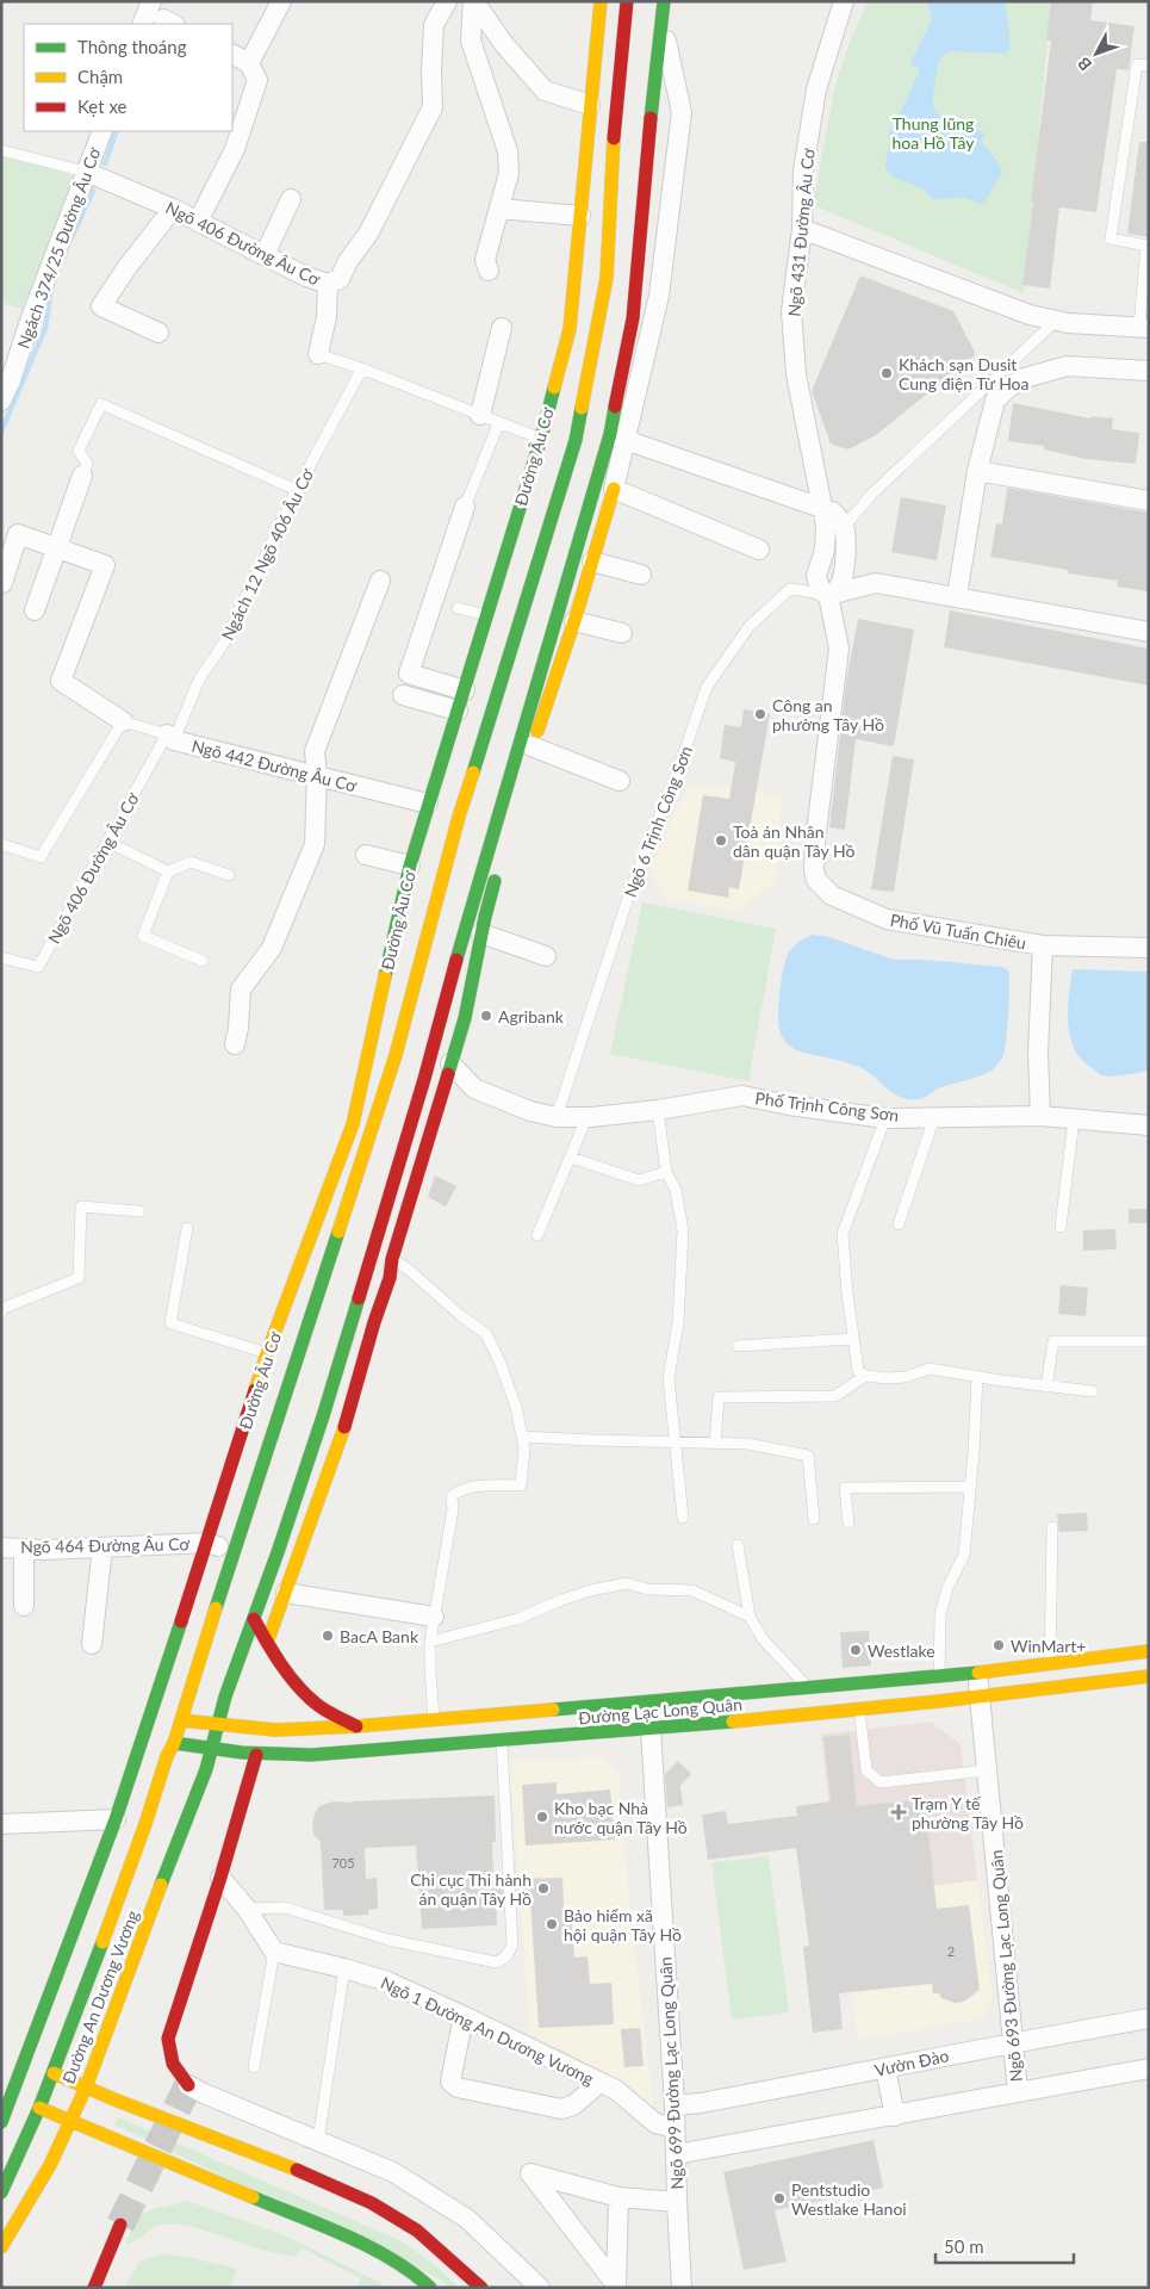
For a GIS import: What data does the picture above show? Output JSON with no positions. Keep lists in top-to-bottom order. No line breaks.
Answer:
{"streets":{"main road":["Đường Âu Cơ","Đường Lạc Long Quân","Đường An Dương Vương"],"street":["Ngõ 431 Đường Âu Cơ","Ngõ 406 Đường Âu Cơ","Ngách 374/25 Đường Âu Cơ","Ngõ 442 Đường Âu Cơ","Phố Vũ Tuấn Chiêu","Phố Trịnh Công Sơn","Ngõ 464 Đường Âu Cơ","Ngõ 693 Đường Lạc Long Quân","Ngõ 1 Đường An Dương Vương","Vườn Đào","Ngõ 699 Đường Lạc Long Quân"],"lane":["Ngách 12 Ngõ 406 Âu Cơ","Ngõ 6 Trịnh Công Sơn"]},"crossings":[["Ngõ 431 Đường Âu Cơ","Ngõ 6 Trịnh Công Sơn"],["Ngõ 431 Đường Âu Cơ","Phố Vũ Tuấn Chiêu"],["Ngõ 406 Đường Âu Cơ","Ngách 374/25 Đường Âu Cơ"],["Ngõ 406 Đường Âu Cơ","Đường Âu Cơ"],["Ngõ 406 Đường Âu Cơ","Ngách 12 Ngõ 406 Âu Cơ"],["Ngõ 406 Đường Âu Cơ","Ngõ 442 Đường Âu Cơ"],["Đường Âu Cơ","Ngõ 442 Đường Âu Cơ"],["Đường Âu Cơ","Phố Trịnh Công Sơn"],["Đường Âu Cơ","Ngõ 464 Đường Âu Cơ"],["Đường Âu Cơ","Đường Lạc Long Quân"],["Đường Âu Cơ","Đường An Dương Vương"],["Ngách 12 Ngõ 406 Âu Cơ","Ngõ 442 Đường Âu Cơ"],["Ngõ 6 Trịnh Công Sơn","Phố Vũ Tuấn Chiêu"],["Ngõ 6 Trịnh Công Sơn","Phố Trịnh Công Sơn"],["Đường Lạc Long Quân","Ngõ 693 Đường Lạc Long Quân"],["Đường Lạc Long Quân","Đường An Dương Vương"],["Đường Lạc Long Quân","Ngõ 699 Đường Lạc Long Quân"],["Ngõ 693 Đường Lạc Long Quân","Vườn Đào"],["Ngõ 1 Đường An Dương Vương","Ngõ 699 Đường Lạc Long Quân"],["Vườn Đào","Ngõ 699 Đường Lạc Long Quân"]],"parks":["Thung lũng hoa Hồ Tây"],"places":{"other":["Khách sạn Dusit Cung điện Từ Hoa","Công an phường Tây Hồ","Toà án Nhân dân quận Tây Hồ","Agribank","BacA Bank","WinMart+","Westlake","Kho bạc Nhà nước quận Tây Hồ","Chi cục Thi hành án quận Tây Hồ","Bảo hiểm xã hội quận Tây Hồ","Pentstudio Westlake Hanoi"],"health":["Trạm Y tế phường Tây Hồ"]},"house_numbers":["705","2"],"legend":["Thông thoáng","Chậm","Kẹt xe"],"scale_bar":"50 m","north":"bottom left"}
